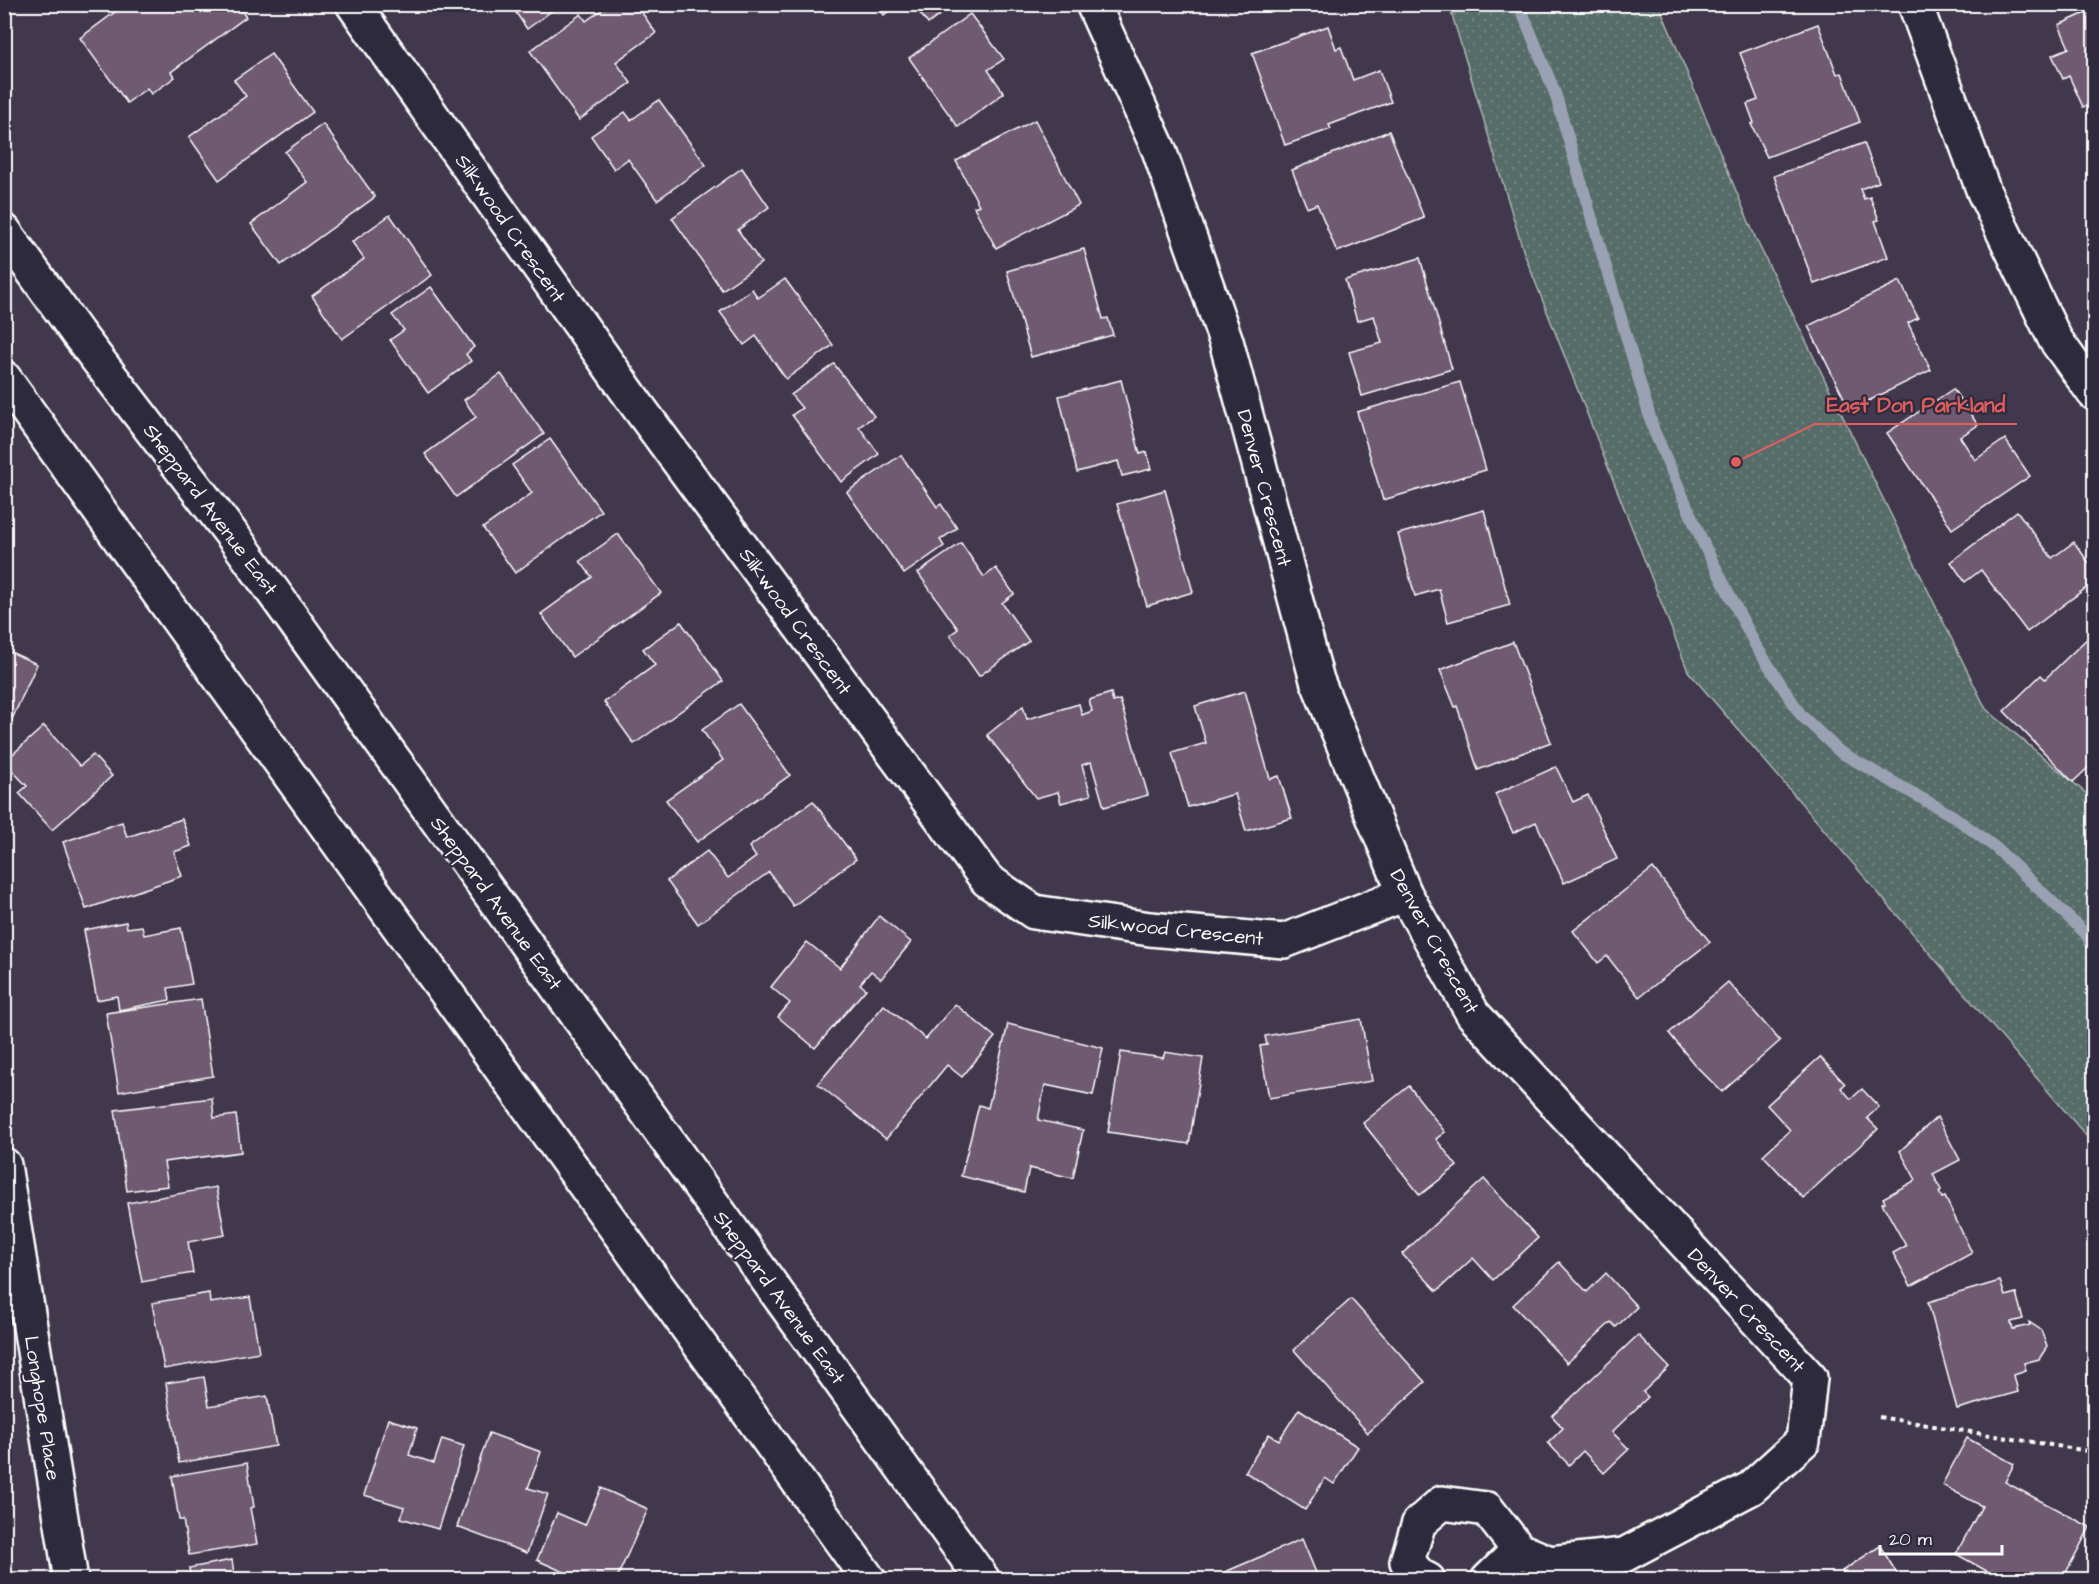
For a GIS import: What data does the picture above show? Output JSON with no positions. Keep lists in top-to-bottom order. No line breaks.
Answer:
{"streets":{"street":["Silkwood Crescent","Denver Crescent","Sheppard Avenue East","Longhope Place"]},"crossings":[["Silkwood Crescent","Denver Crescent"]],"places":["East Don Parkland"],"scale_bar":"20 m"}
